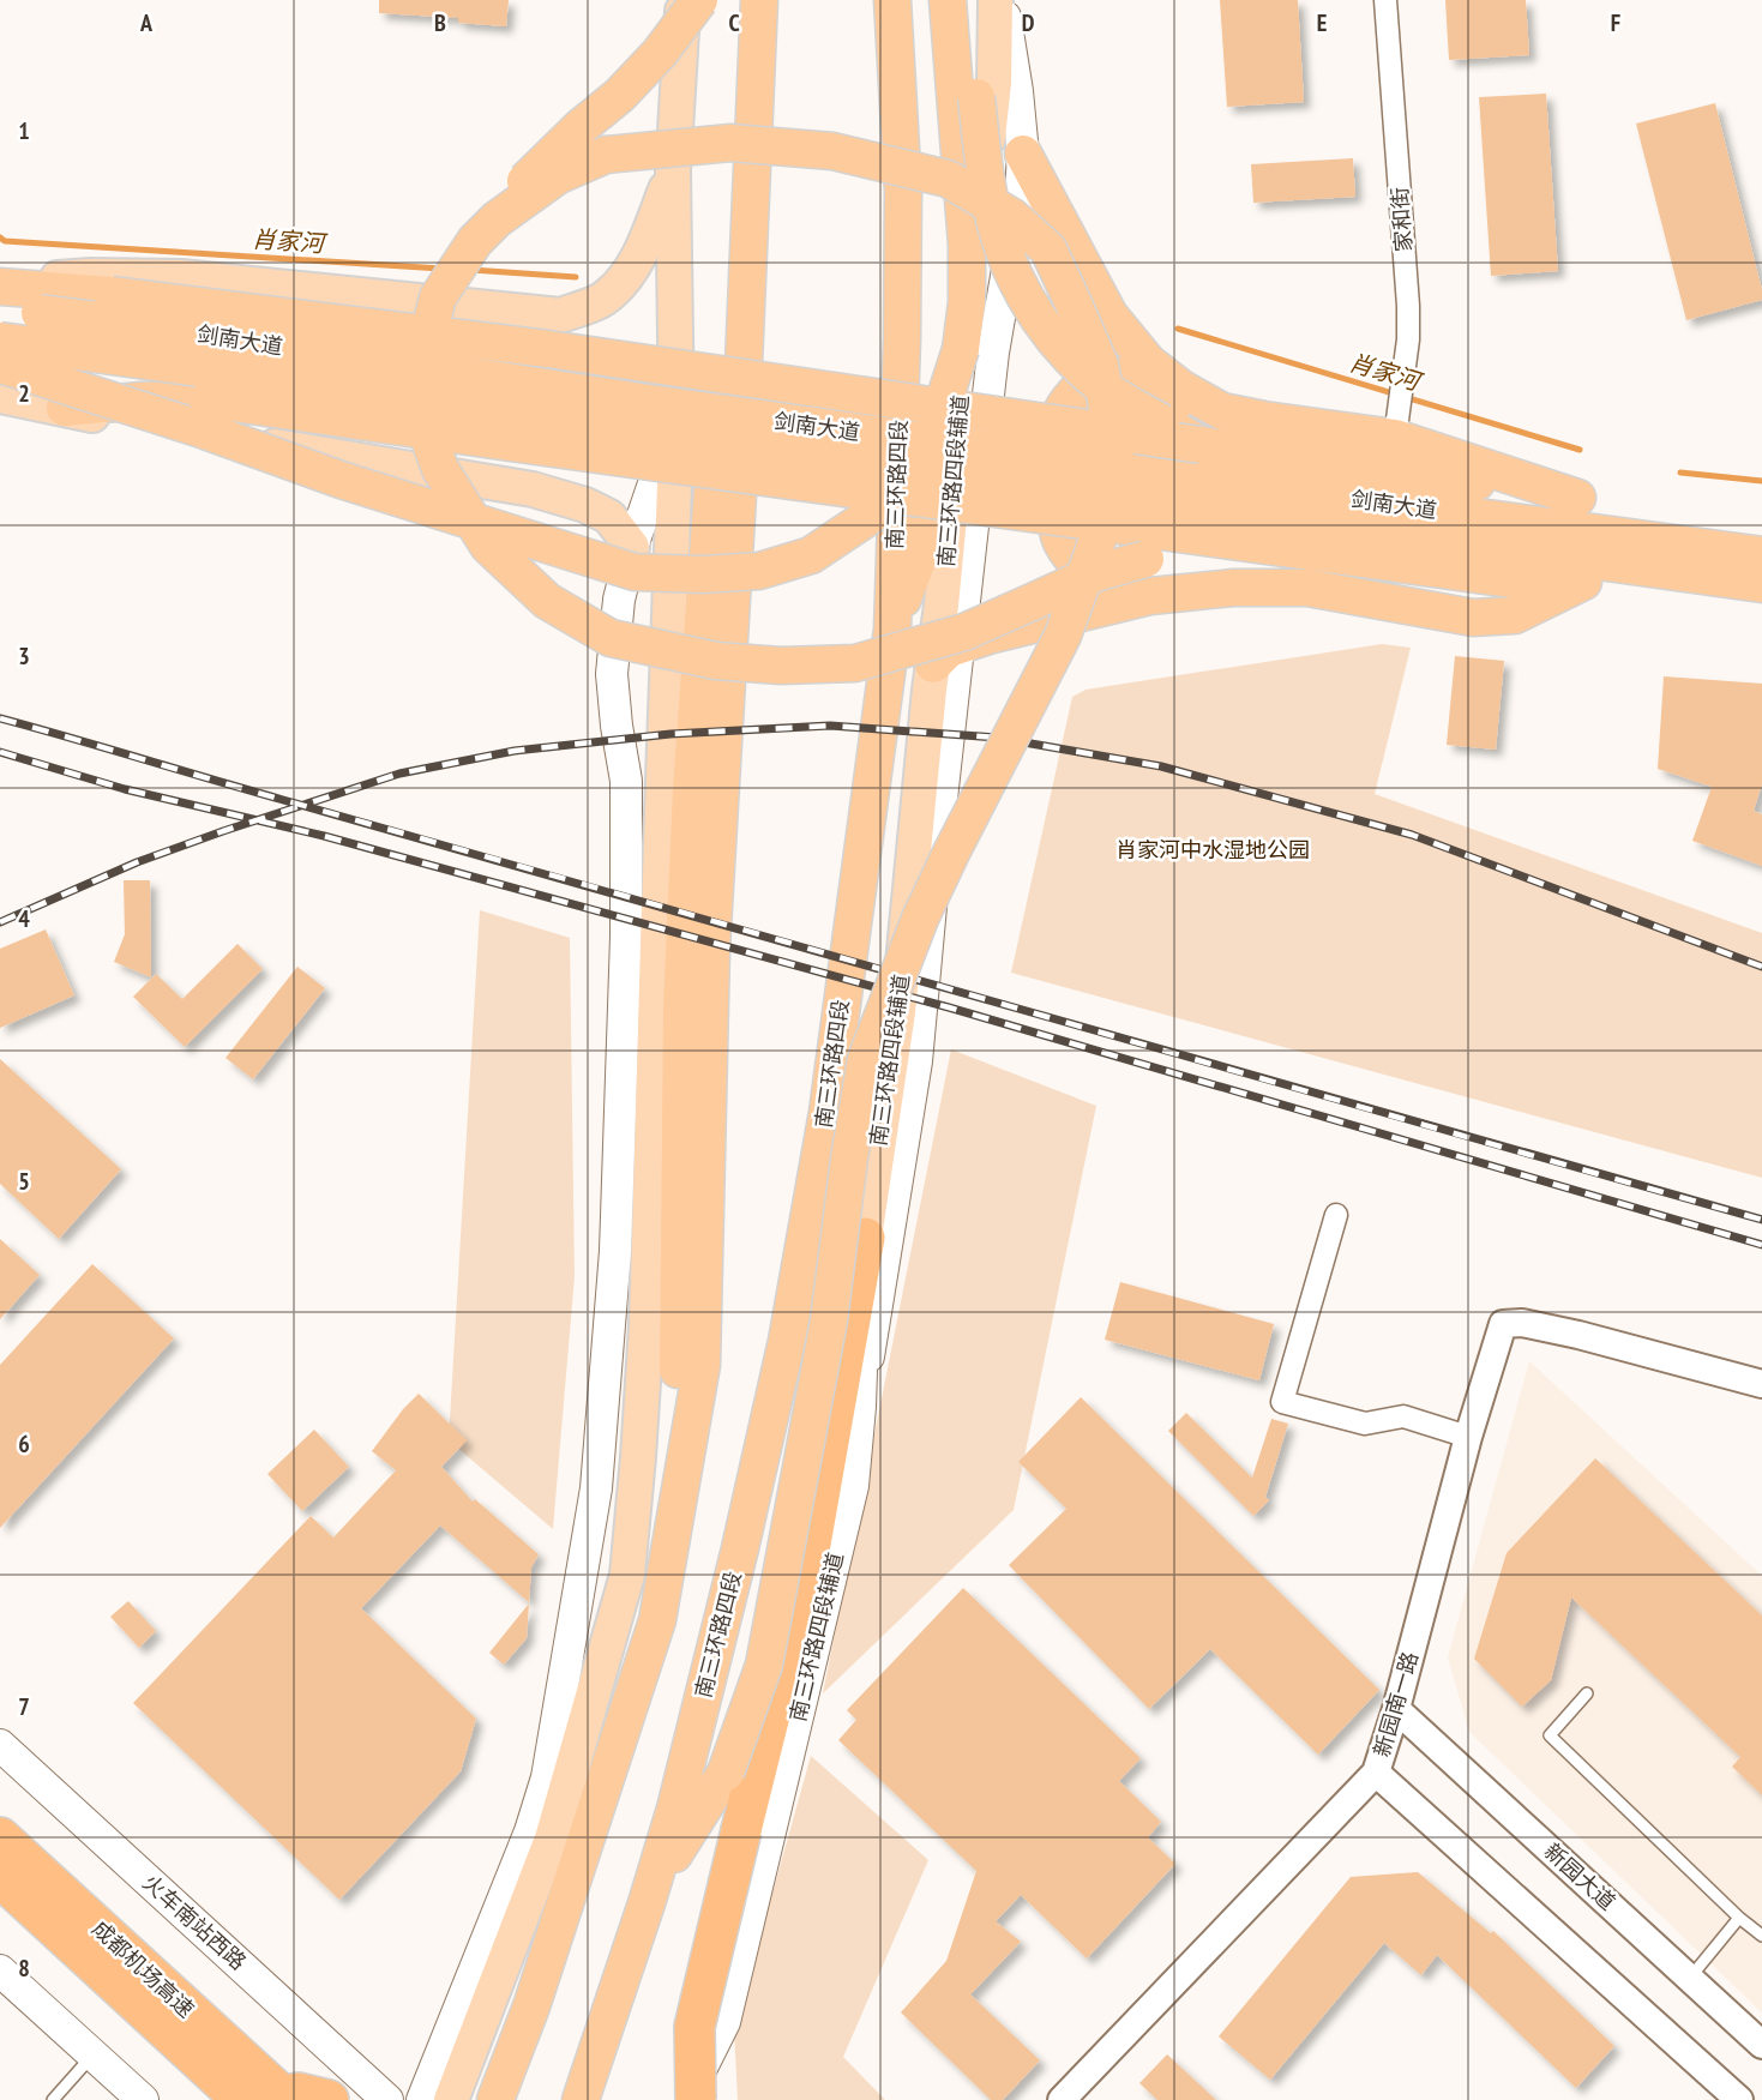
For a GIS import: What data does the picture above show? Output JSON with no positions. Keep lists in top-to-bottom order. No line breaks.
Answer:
{"streets":{"highway":["剑南大道","南三环路四段","成都机场高速"],"main road":["南三环路四段辅道","火车南站西路"],"street":["家和街","新园南一路","新园大道"]},"crossings":[["新园南一路","新园大道"]],"water":["肖家河"],"parks":["肖家河中水湿地公园"],"grid":{"columns":["A","B","C","D","E","F"],"rows":["1","2","3","4","5","6","7","8"]}}
